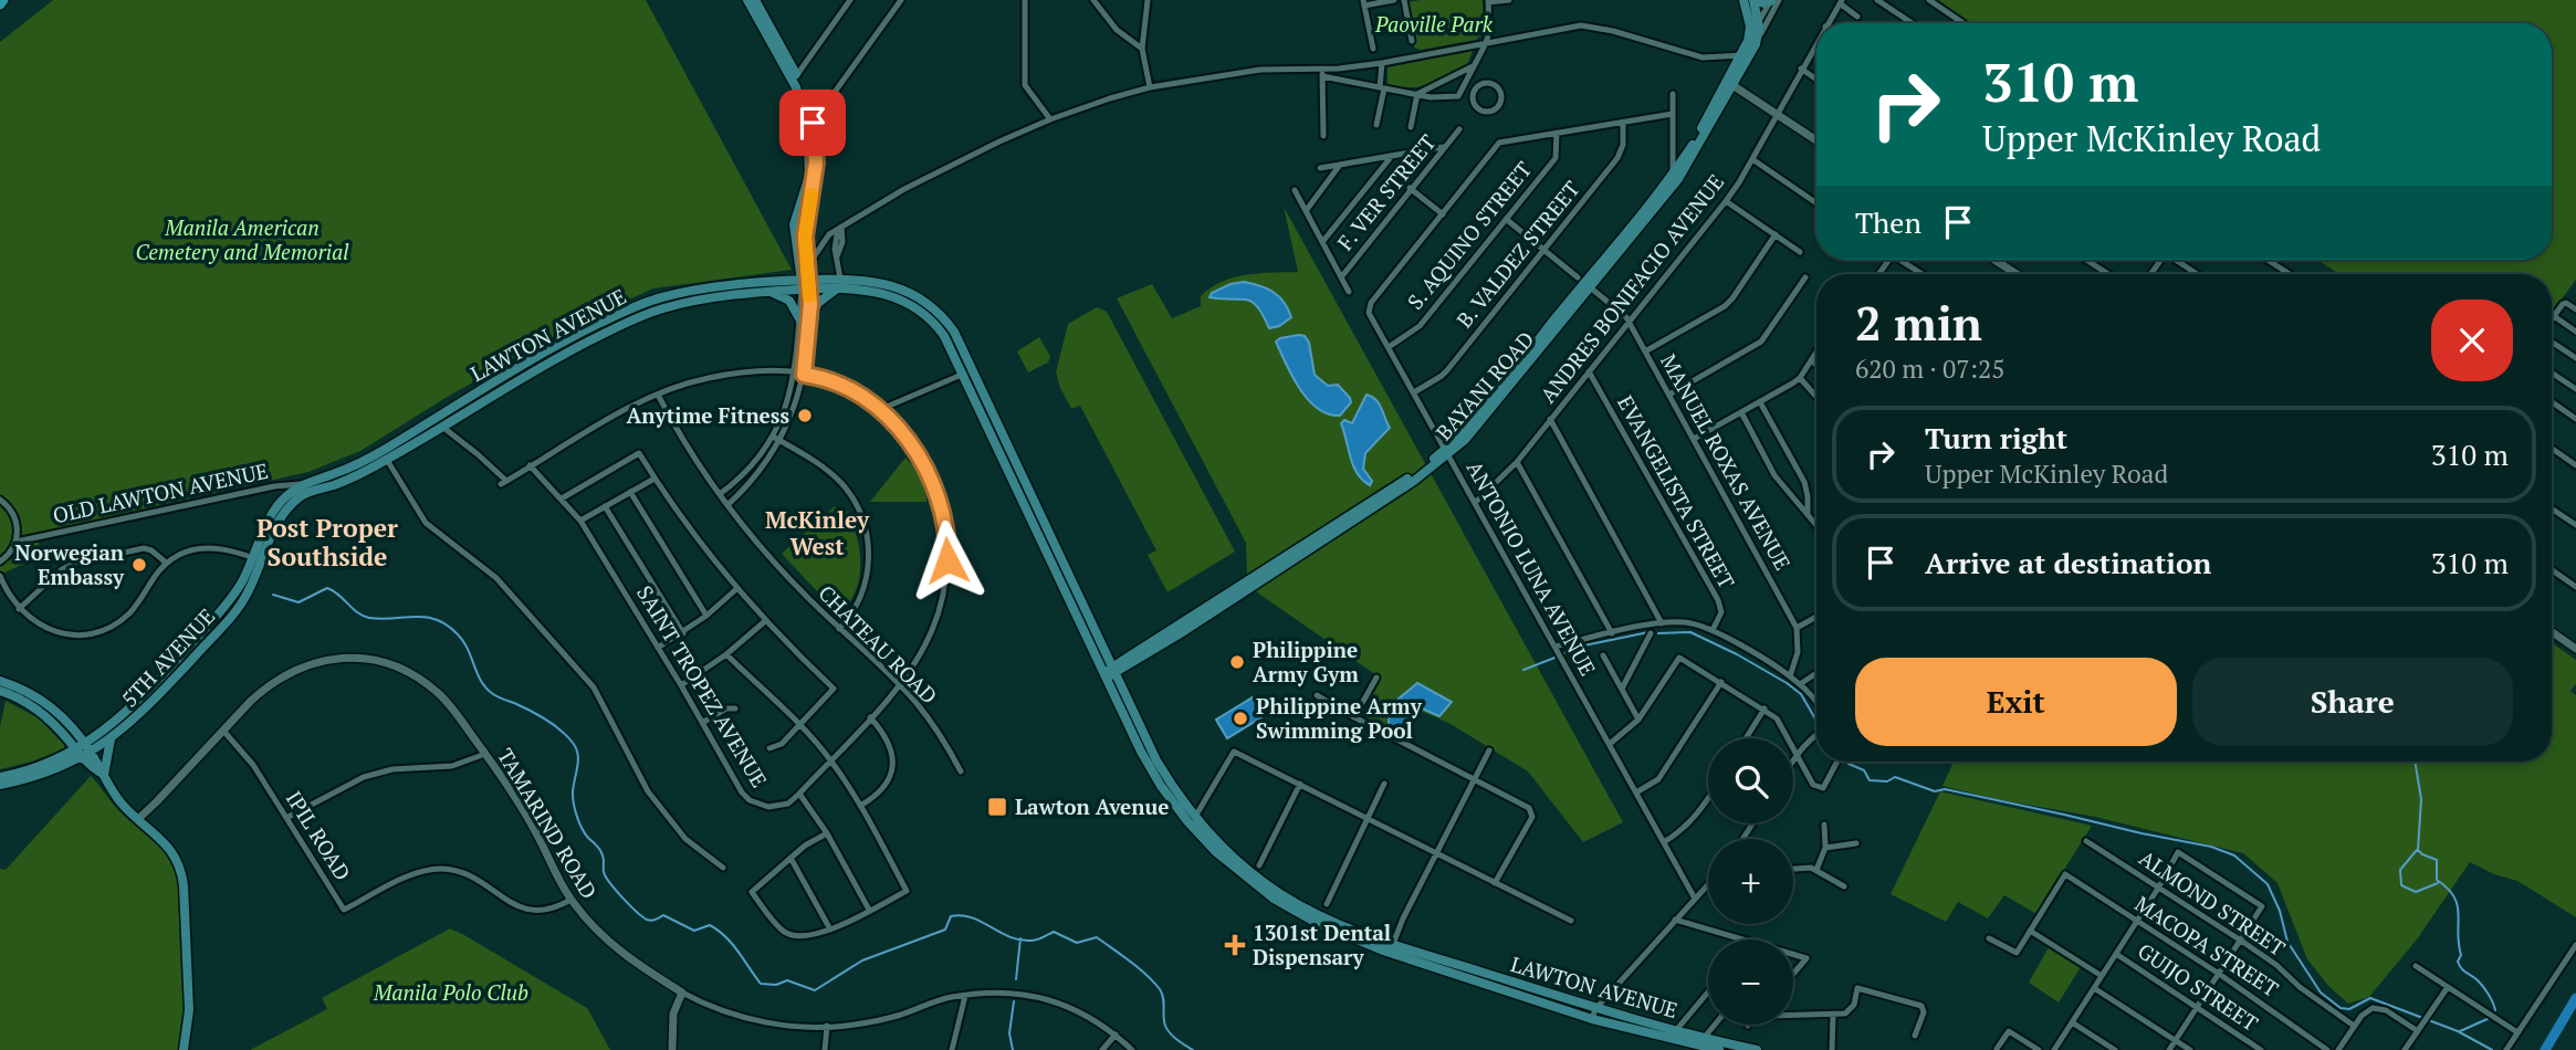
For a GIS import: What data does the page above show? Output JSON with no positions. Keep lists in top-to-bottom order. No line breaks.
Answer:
{"streets":{"main road":["LAWTON AVENUE","BAYANI ROAD","5TH AVENUE"],"street":["F. VER STREET","S. AQUINO STREET","B. VALDEZ STREET","ANDRES BONIFACIO AVENUE","MANUEL ROXAS AVENUE","EVANGELISTA STREET","OLD LAWTON AVENUE","ANTONIO LUNA AVENUE","CHATEAU ROAD","SAINT TROPEZ AVENUE","TAMARIND ROAD","IPIL ROAD","ALMOND STREET","MACOPA STREET","GUIJO STREET"]},"crossings":[["S. AQUINO STREET","MANUEL ROXAS AVENUE"],["S. AQUINO STREET","ANTONIO LUNA AVENUE"],["B. VALDEZ STREET","MANUEL ROXAS AVENUE"],["B. VALDEZ STREET","ANTONIO LUNA AVENUE"],["ANDRES BONIFACIO AVENUE","MANUEL ROXAS AVENUE"],["ANDRES BONIFACIO AVENUE","EVANGELISTA STREET"],["ANDRES BONIFACIO AVENUE","ANTONIO LUNA AVENUE"],["LAWTON AVENUE","BAYANI ROAD"],["LAWTON AVENUE","OLD LAWTON AVENUE"],["LAWTON AVENUE","5TH AVENUE"],["LAWTON AVENUE","SAINT TROPEZ AVENUE"],["BAYANI ROAD","MANUEL ROXAS AVENUE"],["BAYANI ROAD","ANTONIO LUNA AVENUE"],["OLD LAWTON AVENUE","5TH AVENUE"],["CHATEAU ROAD","SAINT TROPEZ AVENUE"],["TAMARIND ROAD","IPIL ROAD"]],"districts":["McKinley West","Post Proper Southside"],"parks":["Paoville Park","Manila American Cemetery and Memorial","Manila Polo Club"],"places":{"other":["Anytime Fitness","Norwegian Embassy","Philippine Army Gym","Philippine Army Swimming Pool"],"transit":["Lawton Avenue"],"health":["1301st Dental Dispensary"]},"page":{"turn":["310 m","Upper McKinley Road"],"then":"Then","heading":["2 min","620 m · 07:25"],"list":[{"name":"Turn right","note":"Upper McKinley Road","value":"310 m"},{"name":"Arrive at destination","value":"310 m"}],"buttons":["Exit","Share"],"map_buttons":["+","−"]}}
